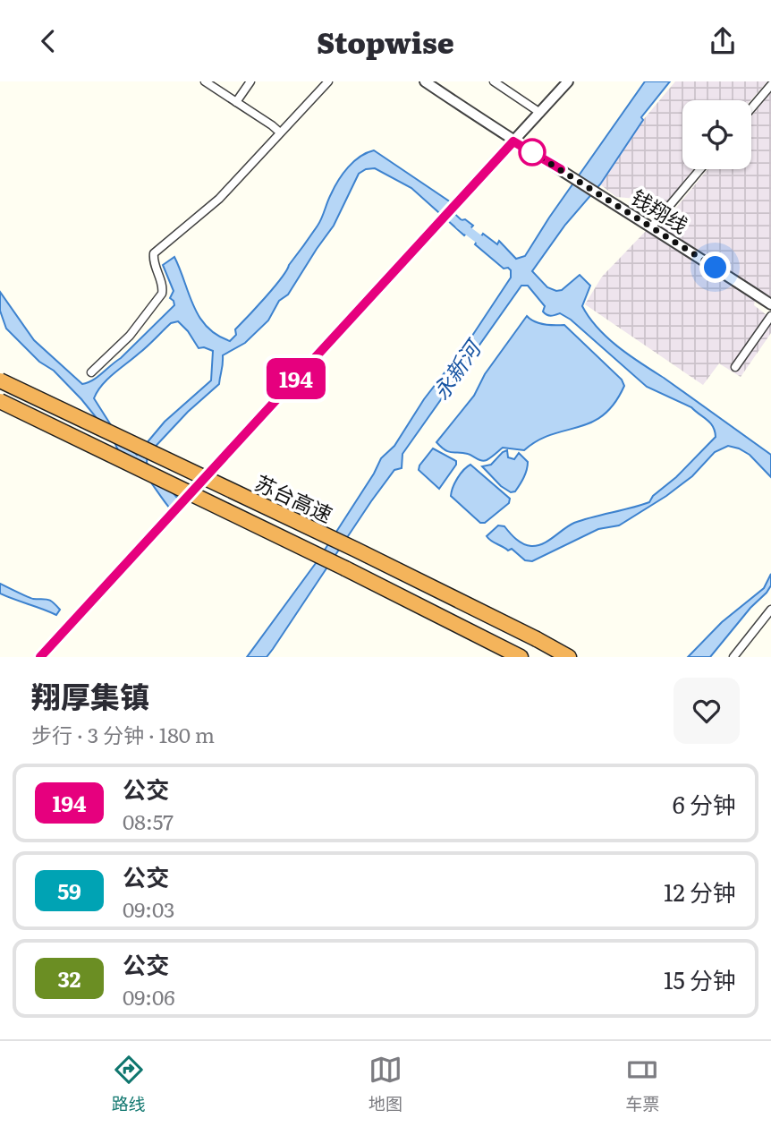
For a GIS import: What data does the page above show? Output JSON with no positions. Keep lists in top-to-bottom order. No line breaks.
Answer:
{"streets":{"highway":["苏台高速"],"street":["钱翔线"]},"water":["永新河"],"lines":["bus line 194"],"page":{"header":"Stopwise","on_map":"194","heading":["翔厚集镇","步行 · 3 分钟 · 180 m"],"list":[{"mark":"194","name":"公交","note":"08:57","value":"6 分钟"},{"mark":"59","name":"公交","note":"09:03","value":"12 分钟"},{"mark":"32","name":"公交","note":"09:06","value":"15 分钟"}],"tabs":["路线","地图","车票"]}}
